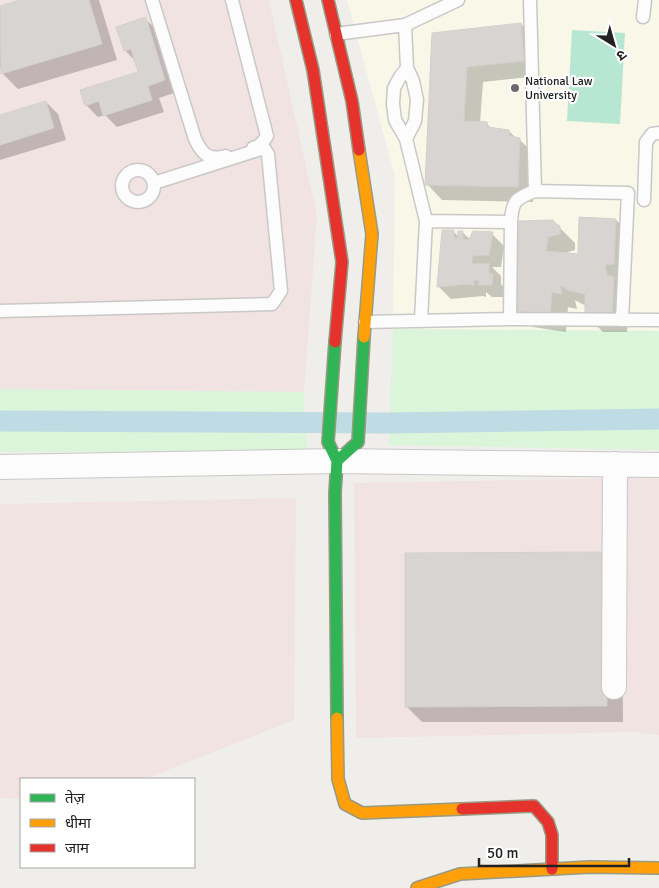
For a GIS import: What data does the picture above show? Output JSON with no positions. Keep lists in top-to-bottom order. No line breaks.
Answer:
{"places":["National Law University"],"legend":["तेज़","धीमा","जाम"],"scale_bar":"50 m","north":"bottom right"}
